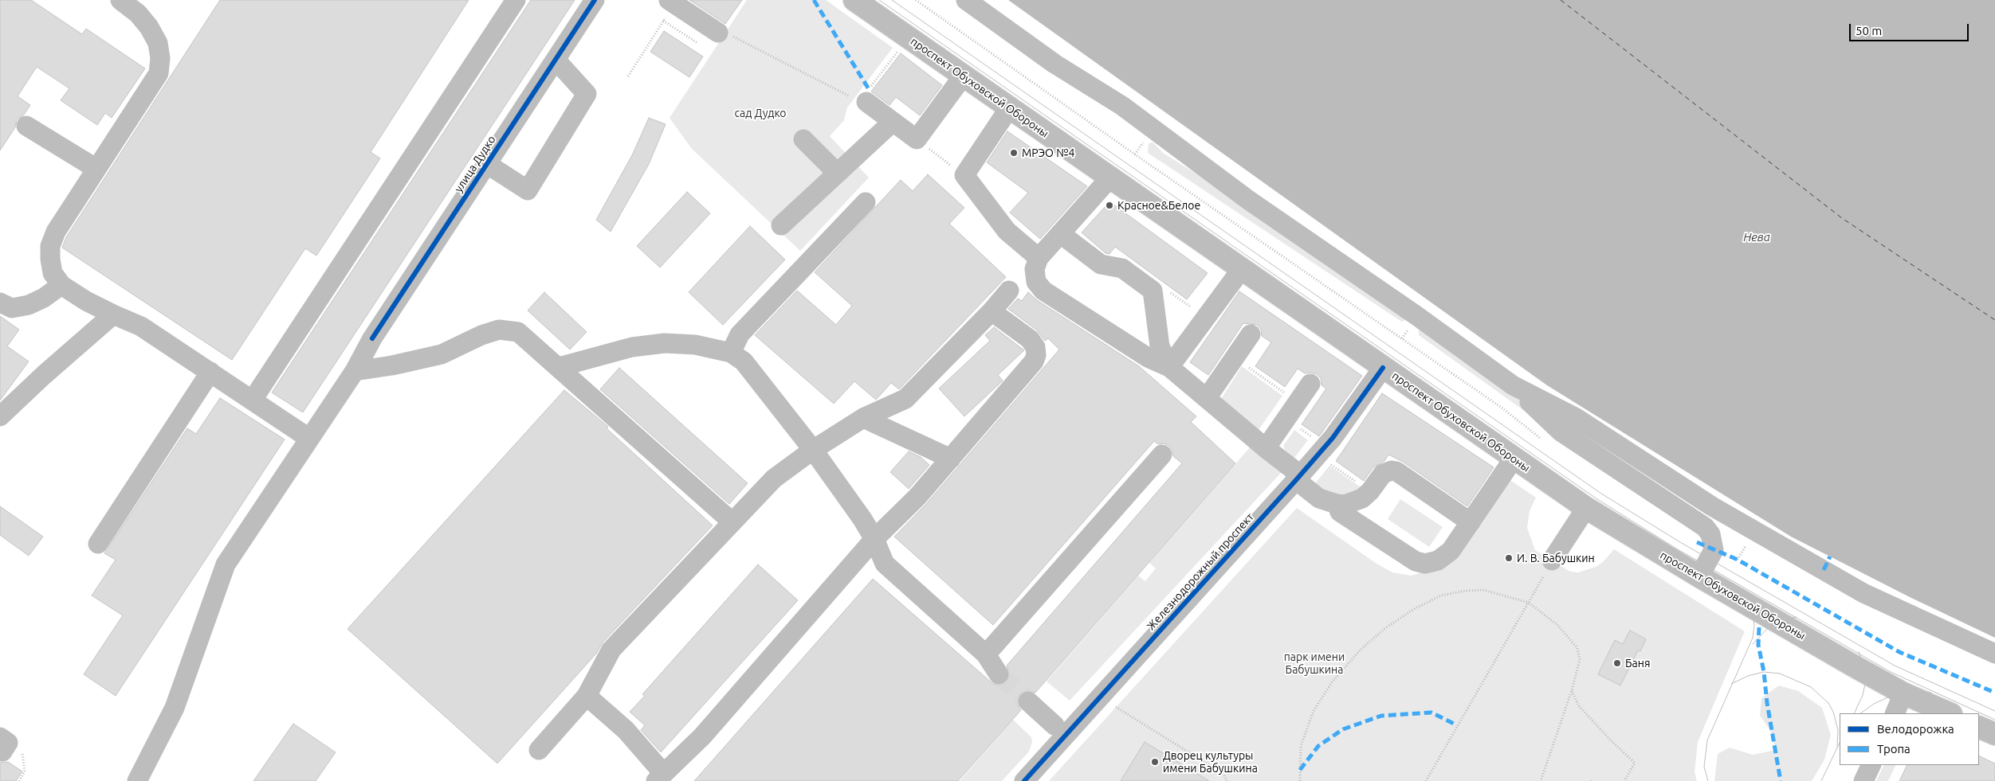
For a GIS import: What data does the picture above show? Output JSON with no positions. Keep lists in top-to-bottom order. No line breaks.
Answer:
{"streets":{"main road":["проспект Обуховской Обороны"],"street":["улица Дудко","Железнодорожный проспект"]},"crossings":[["проспект Обуховской Обороны","Железнодорожный проспект"]],"water":["Нева"],"parks":["сад Дудко","парк имени Бабушкина"],"places":["МРЭО №4","Красное&Белое","И. В. Бабушкин","Баня","Дворец культуры имени Бабушкина"],"legend":["Велодорожка","Тропа"],"scale_bar":"50 m"}
